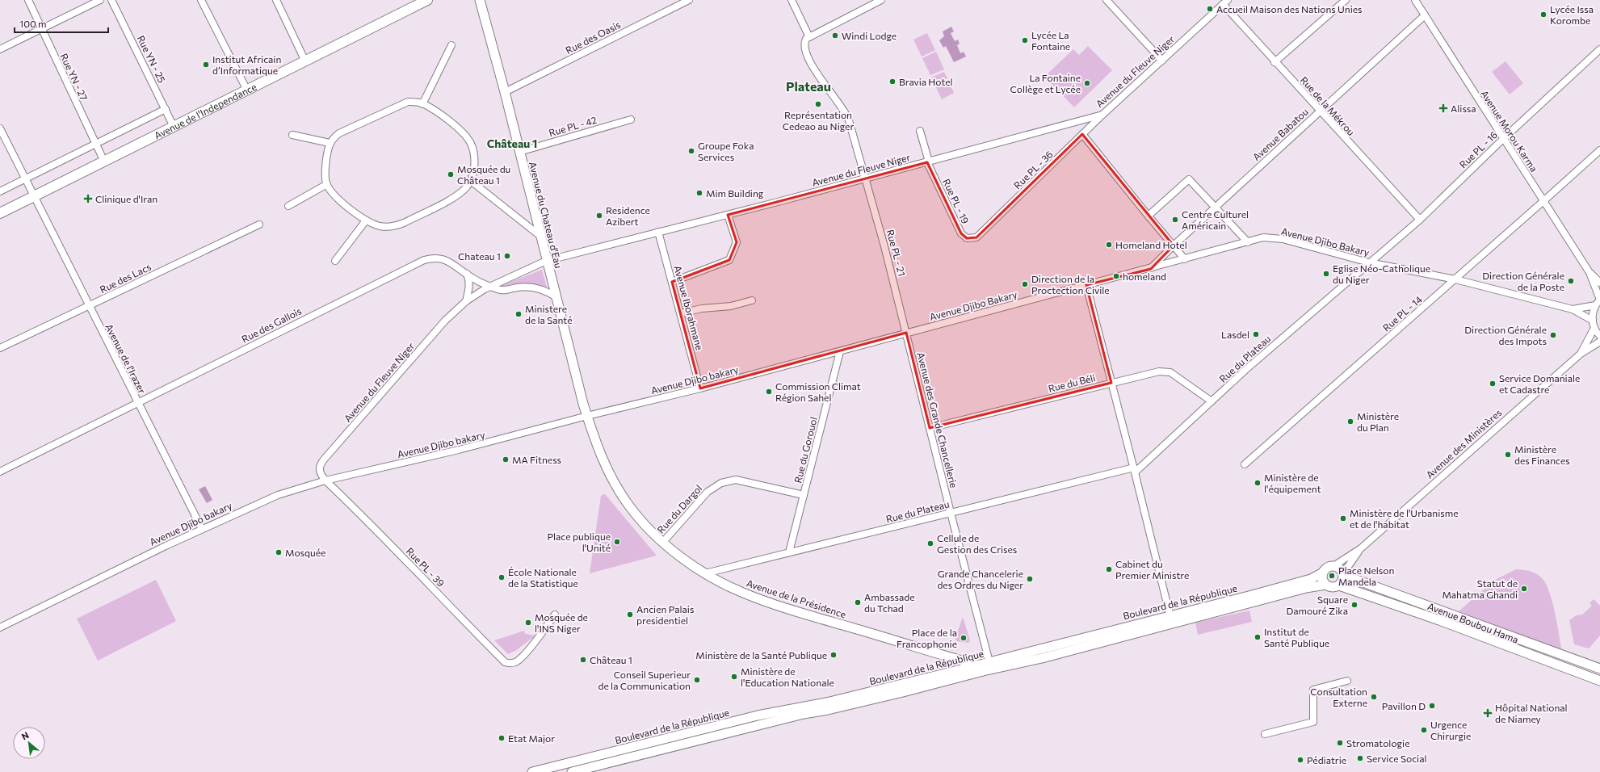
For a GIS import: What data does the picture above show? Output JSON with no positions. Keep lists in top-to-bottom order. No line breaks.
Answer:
{"streets":{"highway":["Avenue de l'Independance"],"main road":["Avenue du Chateau d'Eau","Avenue de la Présidence","Boulevard de la République","Avenue Boubou Hama"],"street":["Rue des Oasis","Rue YN - 25","Avenue du Fleuve Niger","Rue YN - 27","Rue de la Mékrou","Rue PL - 42","Avenue Morou Karma","Avenue Babatou","Rue PL - 16","Rue PL - 36","Rue PL - 19","Avenue Djibo Bakary","Rue PL - 21","Rue des Lacs","Avenue Iborahmane","Rue PL - 14","Rue des Gallois","Avenue de l'Irazer","Rue du Plateau","Avenue Djibo bakary","Rue du Béli","Avenue des Grande Chancellerie","Avenue des Ministères","Rue du Gorouol","Rue du Dargol","Rue PL - 39"]},"crossings":[["Rue des Oasis","Avenue du Chateau d'Eau"],["Rue YN - 25","Avenue de l'Independance"],["Avenue du Fleuve Niger","Rue de la Mékrou"],["Avenue du Fleuve Niger","Rue PL - 36"],["Avenue du Fleuve Niger","Rue PL - 19"],["Avenue du Fleuve Niger","Avenue du Chateau d'Eau"],["Avenue du Fleuve Niger","Rue PL - 21"],["Avenue du Fleuve Niger","Avenue Iborahmane"],["Avenue du Fleuve Niger","Rue des Gallois"],["Avenue du Fleuve Niger","Avenue Djibo bakary"],["Avenue du Fleuve Niger","Rue PL - 39"],["Rue YN - 27","Avenue de l'Independance"],["Rue de la Mékrou","Avenue Babatou"],["Rue de la Mékrou","Rue PL - 16"],["Avenue de l'Independance","Avenue de l'Irazer"],["Rue PL - 42","Avenue du Chateau d'Eau"],["Avenue Morou Karma","Avenue Babatou"],["Avenue Morou Karma","Rue PL - 16"],["Avenue Morou Karma","Rue PL - 14"],["Avenue Babatou","Avenue Djibo Bakary"],["Rue PL - 16","Avenue Djibo Bakary"],["Rue PL - 16","Rue du Plateau"],["Rue PL - 36","Rue PL - 19"],["Avenue du Chateau d'Eau","Rue des Gallois"],["Avenue du Chateau d'Eau","Avenue Djibo bakary"],["Avenue du Chateau d'Eau","Avenue de la Présidence"],["Avenue Djibo Bakary","Rue PL - 21"],["Avenue Djibo Bakary","Rue PL - 14"],["Avenue Djibo Bakary","Rue du Plateau"],["Avenue Djibo Bakary","Avenue Djibo bakary"],["Avenue Djibo Bakary","Avenue des Grande Chancellerie"],["Rue PL - 21","Avenue Djibo bakary"],["Rue PL - 21","Avenue des Grande Chancellerie"],["Rue des Lacs","Avenue de l'Irazer"],["Avenue Iborahmane","Avenue Djibo bakary"],["Rue des Gallois","Avenue de l'Irazer"],["Avenue de l'Irazer","Avenue Djibo bakary"],["Rue du Plateau","Rue du Béli"],["Rue du Plateau","Avenue des Grande Chancellerie"],["Rue du Plateau","Rue du Gorouol"],["Rue du Plateau","Avenue de la Présidence"],["Avenue Djibo bakary","Avenue des Grande Chancellerie"],["Avenue Djibo bakary","Rue du Gorouol"],["Avenue Djibo bakary","Rue PL - 39"],["Avenue Djibo bakary","Avenue de la Présidence"],["Rue du Béli","Avenue des Grande Chancellerie"],["Avenue des Grande Chancellerie","Avenue de la Présidence"],["Avenue des Grande Chancellerie","Boulevard de la République"],["Avenue des Ministères","Boulevard de la République"],["Avenue des Ministères","Avenue Boubou Hama"],["Rue du Gorouol","Rue du Dargol"],["Rue du Dargol","Avenue de la Présidence"],["Avenue de la Présidence","Boulevard de la République"],["Boulevard de la République","Avenue Boubou Hama"]],"districts":["Plateau","Château 1"],"places":{"other":["Accueil Maison des Nations Unies","Lycée Issa Korombe","Windi Lodge","Lycée La Fontaine","Institut Africain d’Informatique","Bravia Hotel","La Fontaine Collège et Lycée","Représentation Cedeao au Niger","Groupe Foka Services","Mosquée du Château 1","Mim Building","Residence Azibert","Centre Culturel Américain","Homeland Hotel","Chateau 1","Eglise Néo-Catholique du Niger","homeland","Direction Générale de la Poste","Direction de la Proctection Civile","Ministere de la Santé","Lasdel","Direction Générale des Impots","Service Domaniale et Cadastre","Commission Climat Région Sahel","Ministère du Plan","Ministère des Finances","MA Fitness","Ministère de l'équipement","Ministère de l'Urbanisme et de l'habitat","Place publique l'Unité","Cellule de Gestion des Crises","Mosquée","Cabinet du Premier Ministre","Place Nelson Mandela","École Nationale de la Statistique","Grande Chancelerie des Ordres du Niger","Statut de Mahatma Ghandi","Ambassade du Tchad","Square Damouré Zika","Ancien Palais presidentiel","Mosquée de l'INS Niger","Institut de Santé Publique","Place de la Francophonie","Ministère de la Santé Publique","Château 1","Ministère de l'Education Nationale","Conseil Superieur de la Communication","Consultation Externe","Pavillon D","Urgence Chirurgie","Etat Major","Stromatologie","Service Social","Pédiatrie"],"health":["Alissa","Clinique d'Iran","Hôpital National de Niamey"]},"scale_bar":"100 m","north":"top left"}
